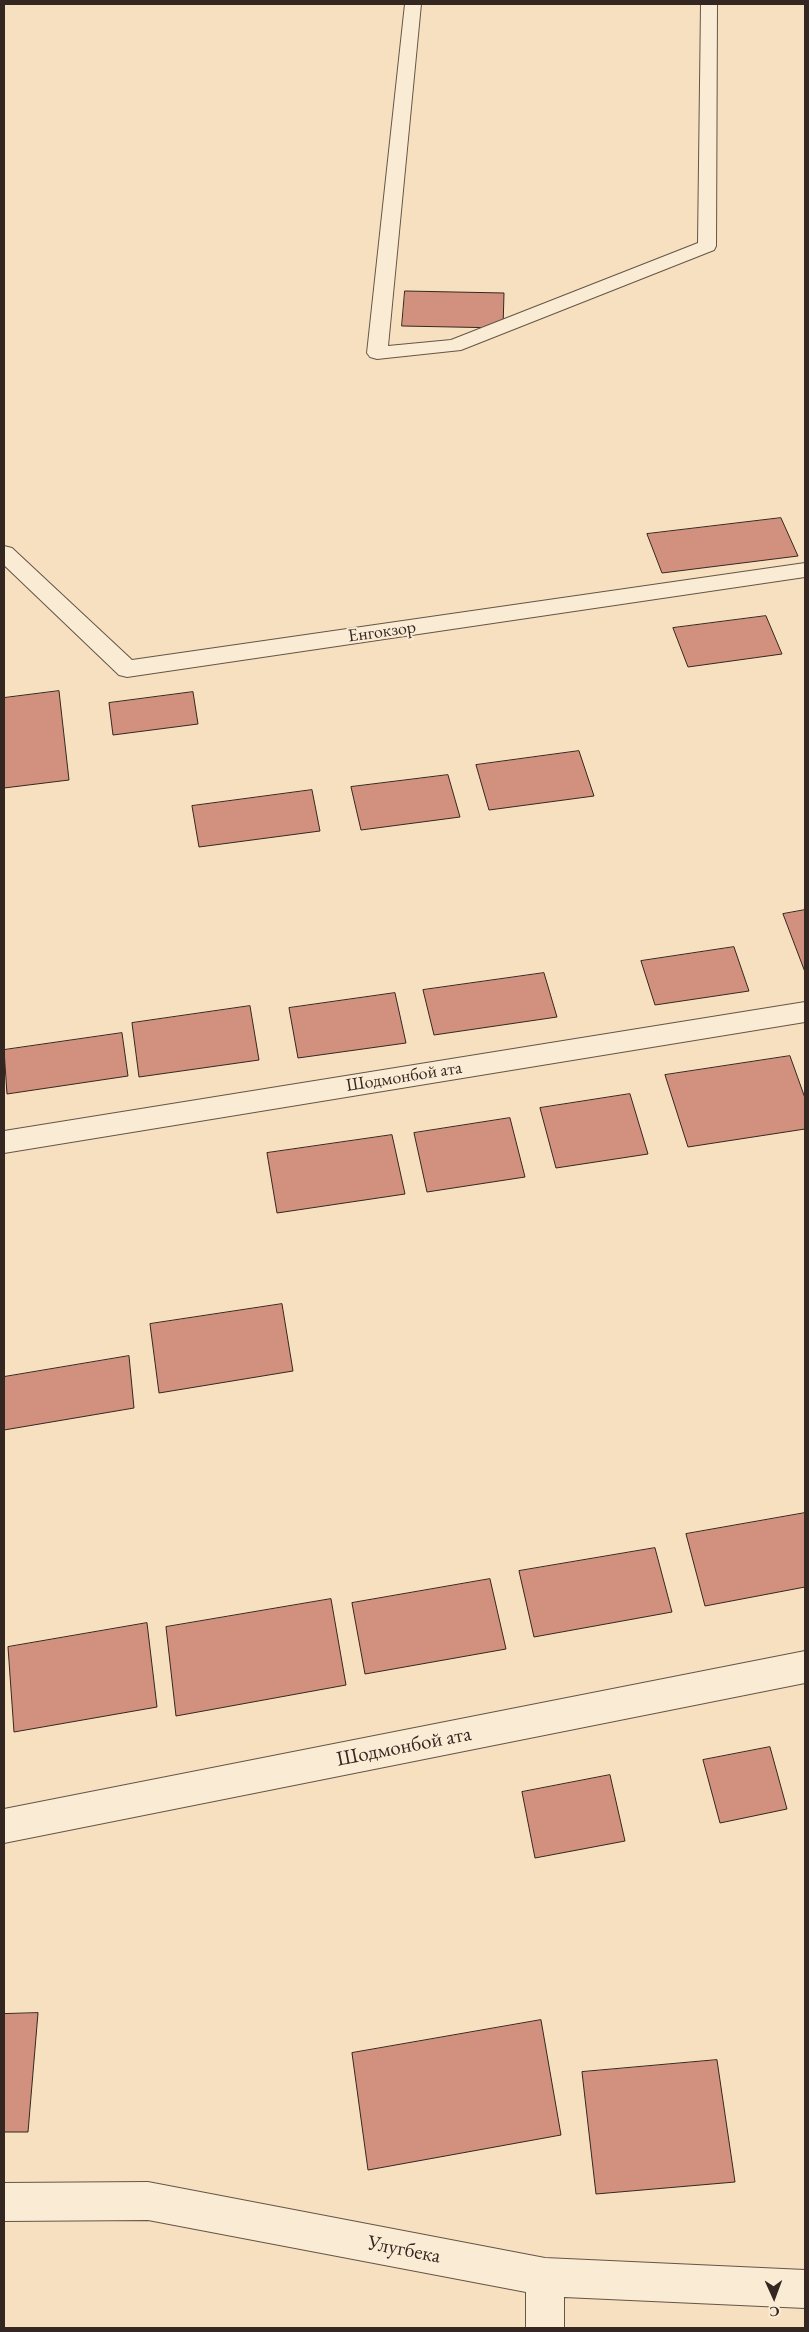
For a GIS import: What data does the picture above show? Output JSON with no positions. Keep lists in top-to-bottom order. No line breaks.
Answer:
{"streets":{"street":["Енгокзор","Шодмонбой ата","Улугбека"]},"north":"bottom"}
